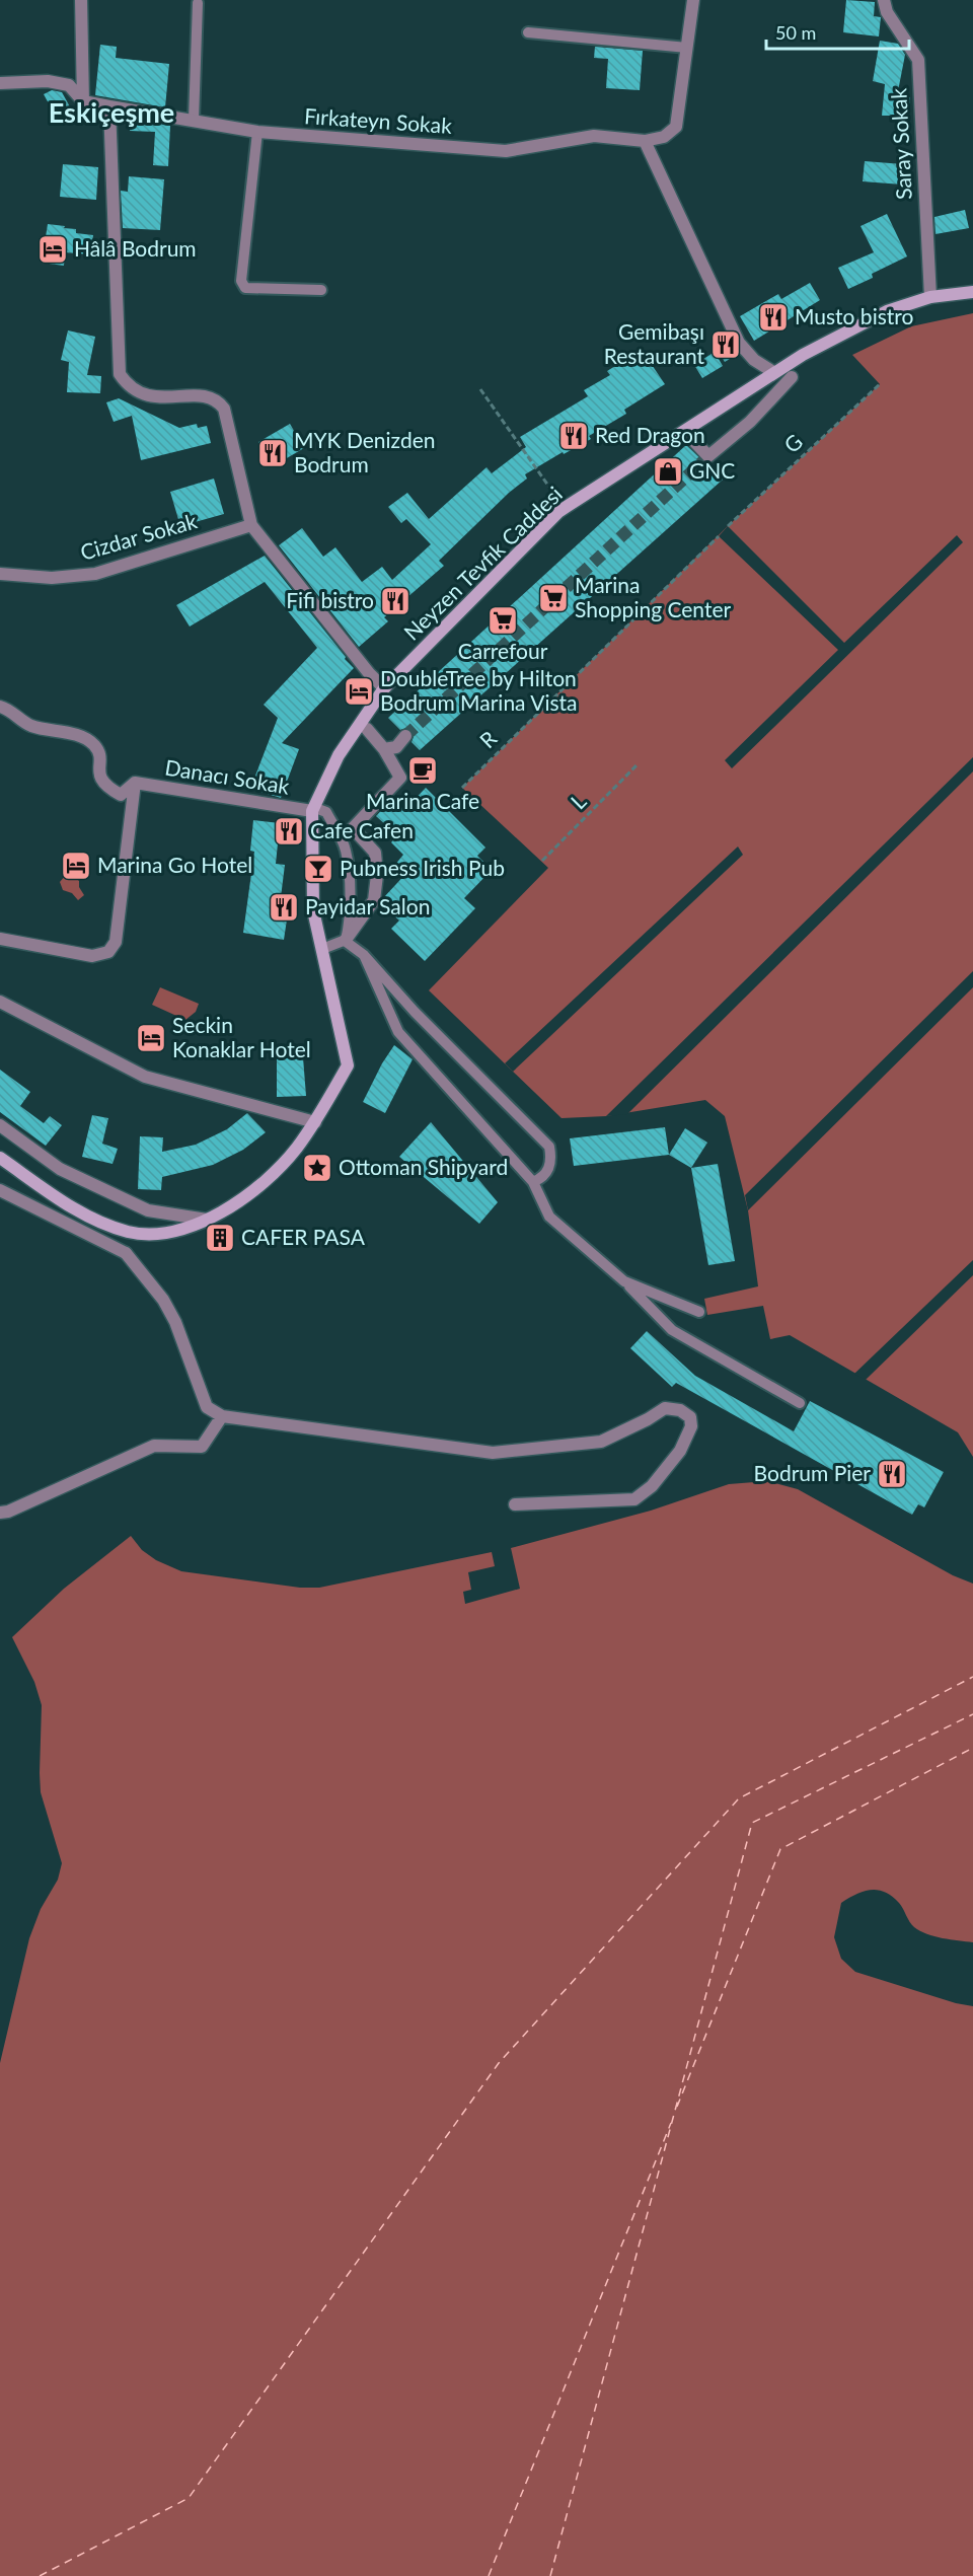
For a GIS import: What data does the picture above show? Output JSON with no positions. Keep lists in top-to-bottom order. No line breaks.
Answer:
{"streets":{"main road":["Neyzen Tevfik Caddesi"],"street":["Fırkateyn Sokak","Saray Sokak","Cizdar Sokak","Danacı Sokak"],"path":["G","R","L"]},"crossings":[["Saray Sokak","Neyzen Tevfik Caddesi"],["Neyzen Tevfik Caddesi","Danacı Sokak"]],"districts":["Eskiçeşme"],"places":{"hotel":["Hâlâ Bodrum","DoubleTree by Hilton Bodrum Marina Vista","Marina Go Hotel","Seckin Konaklar Hotel"],"restaurant":["Musto bistro","Gemibaşı Restaurant","Red Dragon","MYK Denizden Bodrum","Fifi bistro","Cafe Cafen","Payidar Salon","Bodrum Pier"],"shop":["GNC"],"supermarket":["Marina Shopping Center","Carrefour"],"cafe":["Marina Cafe"],"bar":["Pubness Irish Pub"],"place":["Ottoman Shipyard"],"building":["CAFER PASA"]},"scale_bar":"50 m"}
